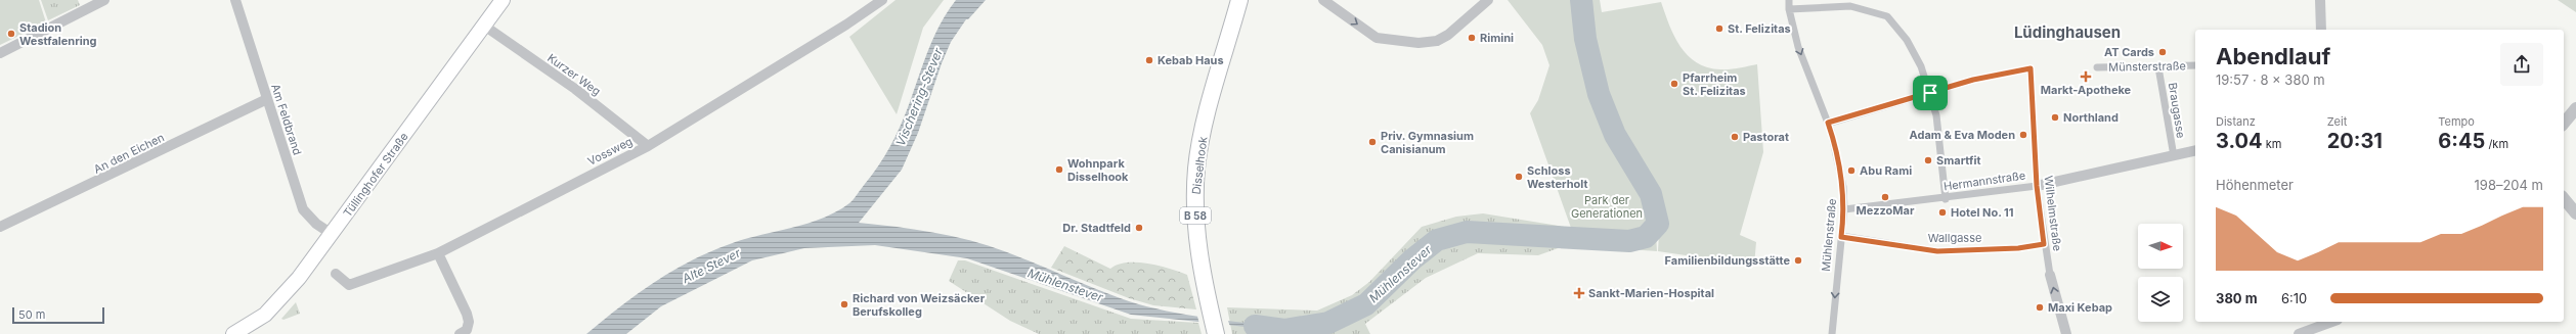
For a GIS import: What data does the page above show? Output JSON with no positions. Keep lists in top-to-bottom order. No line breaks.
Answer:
{"streets":{"main road":["Disselhook","Tüllinghofer Straße","B 58"],"street":["Münsterstraße","Kurzer Weg","Braugasse","Am Feldbrand","Vossweg","An den Eichen","Hermannstraße","Wilhelmstraße","Mühlenstraße","Wallgasse"]},"crossings":[["Münsterstraße","Braugasse"],["Kurzer Weg","Vossweg"],["Kurzer Weg","Tüllinghofer Straße"],["Braugasse","Hermannstraße"],["Am Feldbrand","An den Eichen"],["Am Feldbrand","Tüllinghofer Straße"],["Hermannstraße","Wilhelmstraße"],["Hermannstraße","Mühlenstraße"],["Wilhelmstraße","Wallgasse"],["Mühlenstraße","Wallgasse"]],"one_way":["Mühlenstraße"],"districts":["Lüdinghausen"],"water":["Vischering-Stever","Alte Stever","Mühlenstever"],"parks":["Park der Generationen"],"places":{"other":["St. Felizitas","Stadion Westfalenring","Rimini","AT Cards","Kebab Haus","Pfarrheim St. Felizitas","Northland","Adam & Eva Moden","Pastorat","Priv. Gymnasium Canisianum","Smartfit","Wohnpark Disselhook","Abu Rami","Schloss Westerholt","MezzoMar","Hotel No. 11","Dr. Stadtfeld","Familienbildungsstätte","Richard von Weizsäcker Berufskolleg","Maxi Kebap"],"health":["Markt-Apotheke","Sankt-Marien-Hospital"]},"scale_bar":"50 m","north":"right","page":{"heading":["Abendlauf","19:57 · 8 × 380 m"],"stats":[["Distanz","3.04 km"],["Zeit","20:31"],["Tempo","6:45 /km"]],"chart":["Höhenmeter","198–204 m"],"list":[{"name":"380 m","note":"6:10"}],"scale":"50 m"}}
